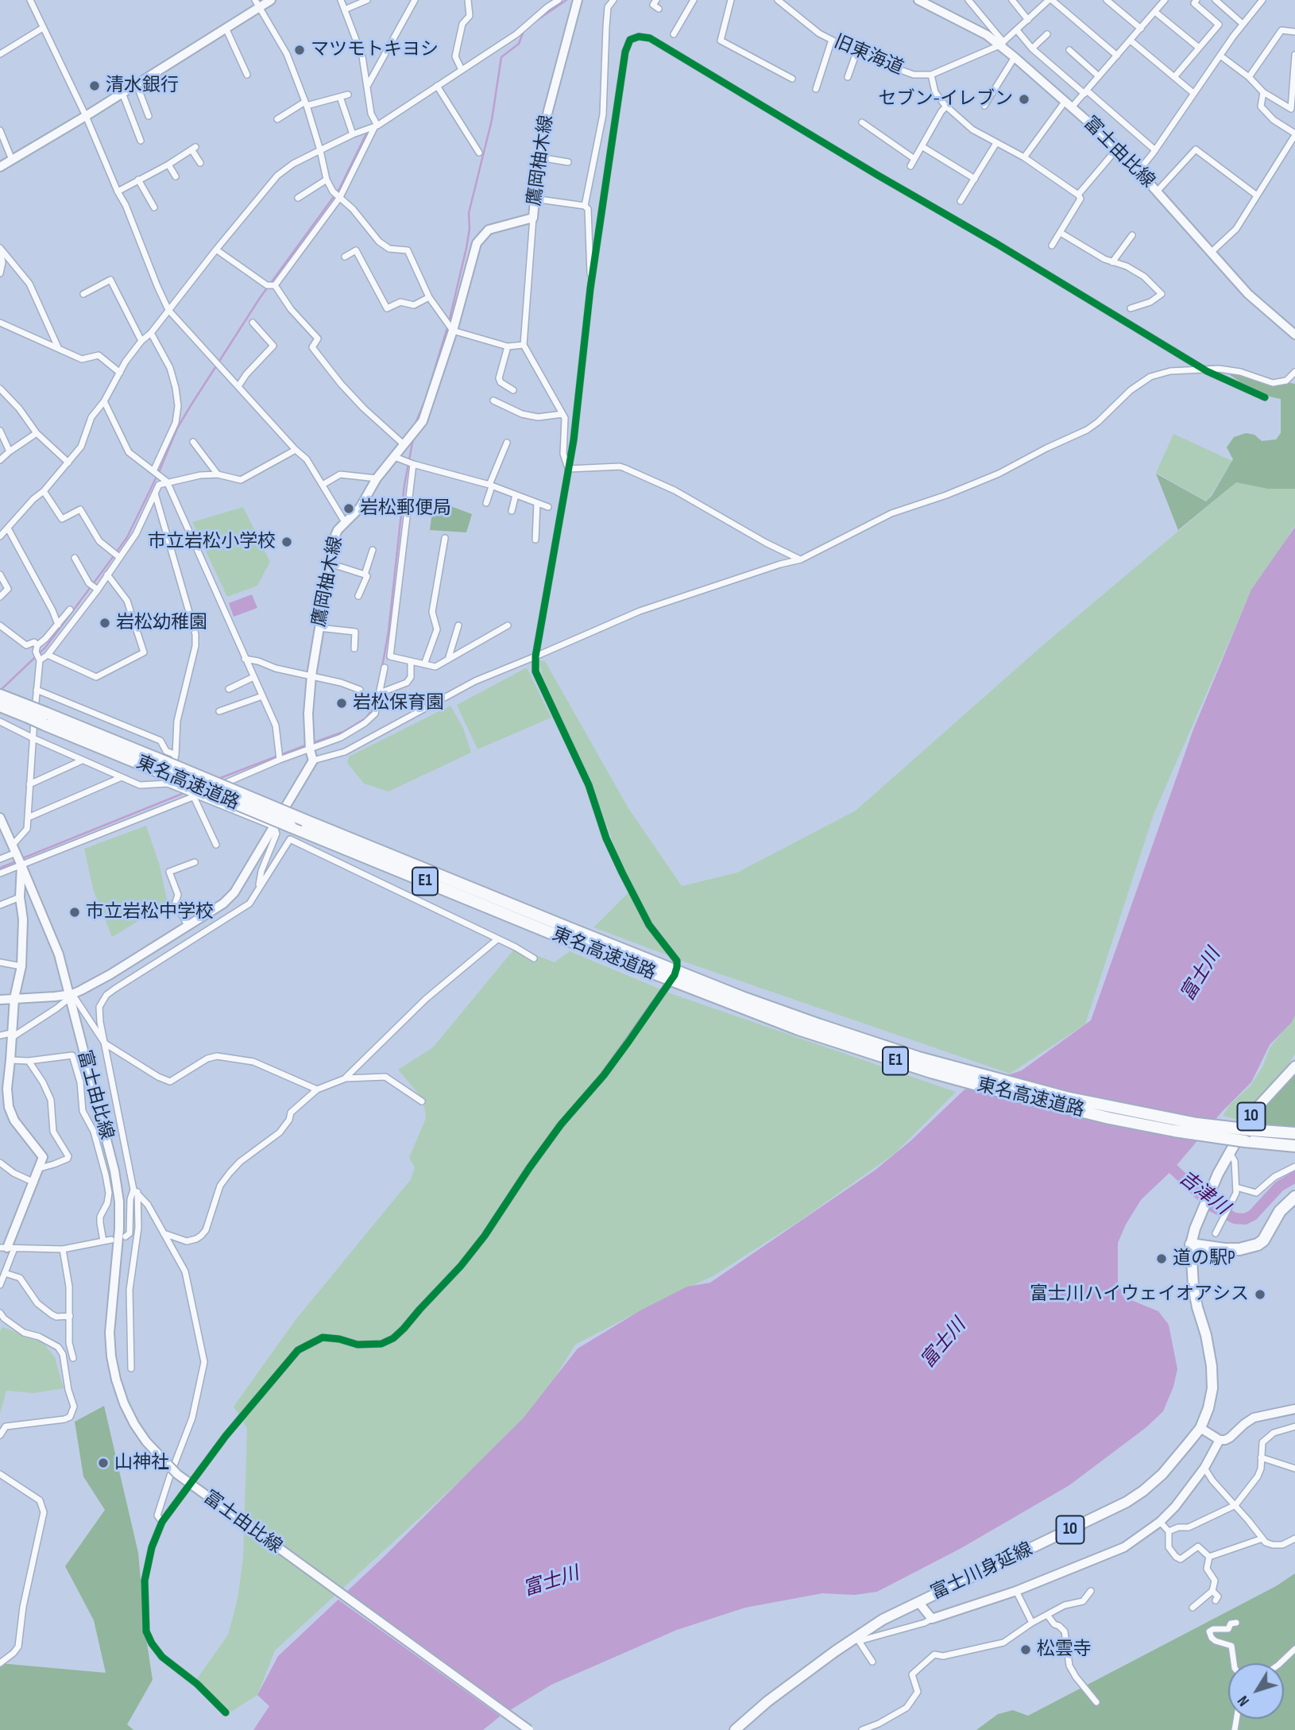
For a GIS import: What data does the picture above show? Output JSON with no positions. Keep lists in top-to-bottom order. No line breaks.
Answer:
{"streets":{"highway":["東名高速道路","E1"],"main road":["富士由比線","鷹岡柚木線","10","富士川身延線"],"street":["旧東海道"]},"water":["富士川","吉津川"],"places":["マツモトキヨシ","清水銀行","セブン-イレブン","岩松郵便局","市立岩松小学校","岩松幼稚園","岩松保育園","市立岩松中学校","道の駅P","富士川ハイウェイオアシス","山神社","松雲寺"],"north":"bottom left"}
